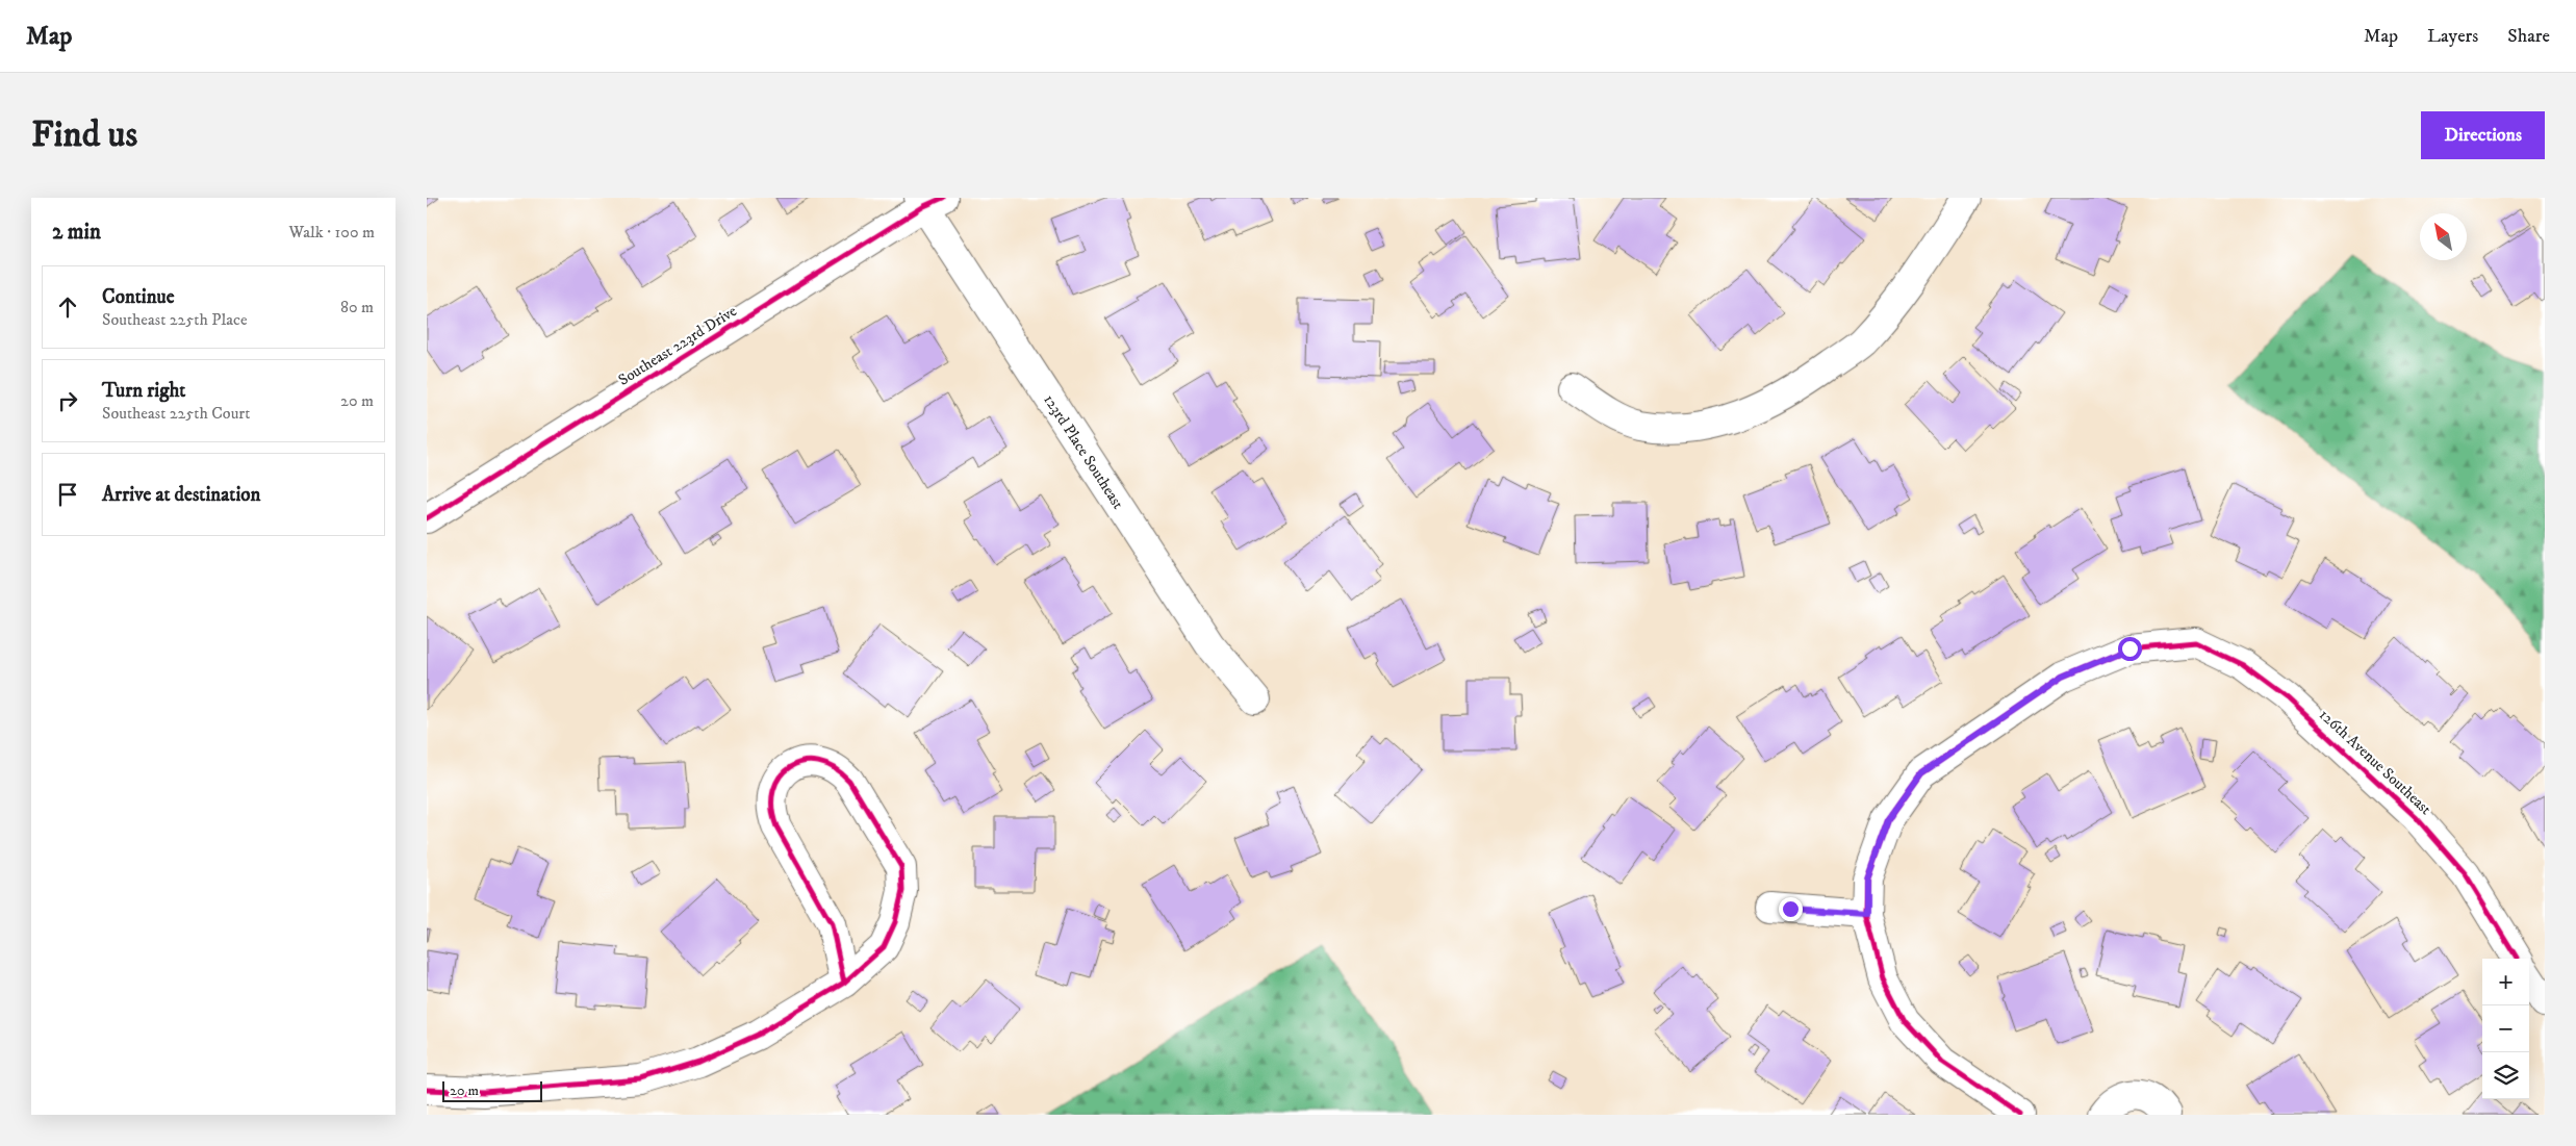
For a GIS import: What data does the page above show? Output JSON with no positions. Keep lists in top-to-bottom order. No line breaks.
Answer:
{"streets":{"street":["Southeast 223rd Drive","123rd Place Southeast","126th Avenue Southeast"]},"crossings":[["Southeast 223rd Drive","123rd Place Southeast"]],"scale_bar":"20 m","north":"top left","page":{"header":"Map","nav":["Map","Layers","Share"],"buttons":"Directions","title":"Find us","heading":["2 min","Walk · 100 m"],"list":[["Continue","Southeast 225th Place","80 m"],["Turn right","Southeast 225th Court","20 m"],"Arrive at destination"],"map_buttons":["+","−"],"scale":"20 m"}}
